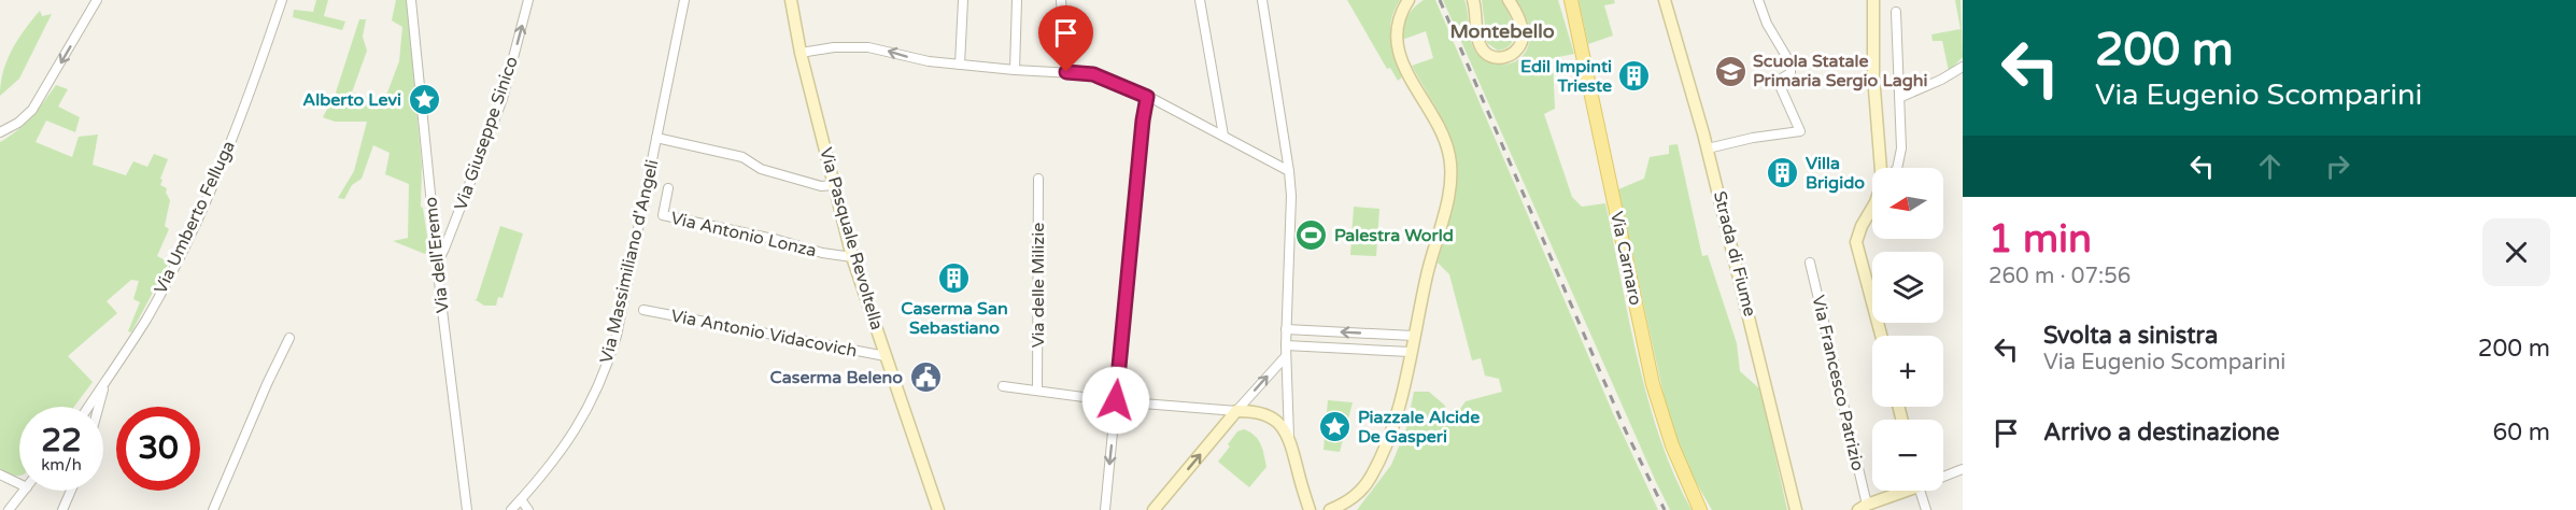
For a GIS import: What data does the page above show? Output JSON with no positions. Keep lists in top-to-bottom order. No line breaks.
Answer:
{"streets":{"main road":["Via Carnaro"],"street":["Via Giuseppe Sinico","Via Umberto Felluga","Via Antonio Lonza","Via Pasquale Revoltella","Strada di Fiume","Via dell'Eremo","Via Massimiliano d'Angeli","Via delle Milizie","Via Antonio Vidacovich","Via Francesco Patrizio"]},"crossings":[["Via Giuseppe Sinico","Via dell'Eremo"],["Via Antonio Lonza","Via Pasquale Revoltella"],["Via Pasquale Revoltella","Via Antonio Vidacovich"]],"one_way":["Via Giuseppe Sinico"],"districts":["Montebello"],"places":{"school or university":["Scuola Statale Primaria Sergio Laghi"],"building":["Edil Impinti Trieste","Villa Brigido","Caserma San Sebastiano"],"place":["Alberto Levi","Piazzale Alcide De Gasperi"],"sports":["Palestra World"],"public building":["Caserma Beleno"]},"north":"left","page":{"turn":["200 m","Via Eugenio Scomparini"],"map_buttons":["+","−"],"heading":["1 min","260 m · 07:56"],"list":[{"name":"Svolta a sinistra","note":"Via Eugenio Scomparini","value":"200 m"},{"name":"Arrivo a destinazione","value":"60 m"}],"speed":"22 km/h","limit":"30"}}
